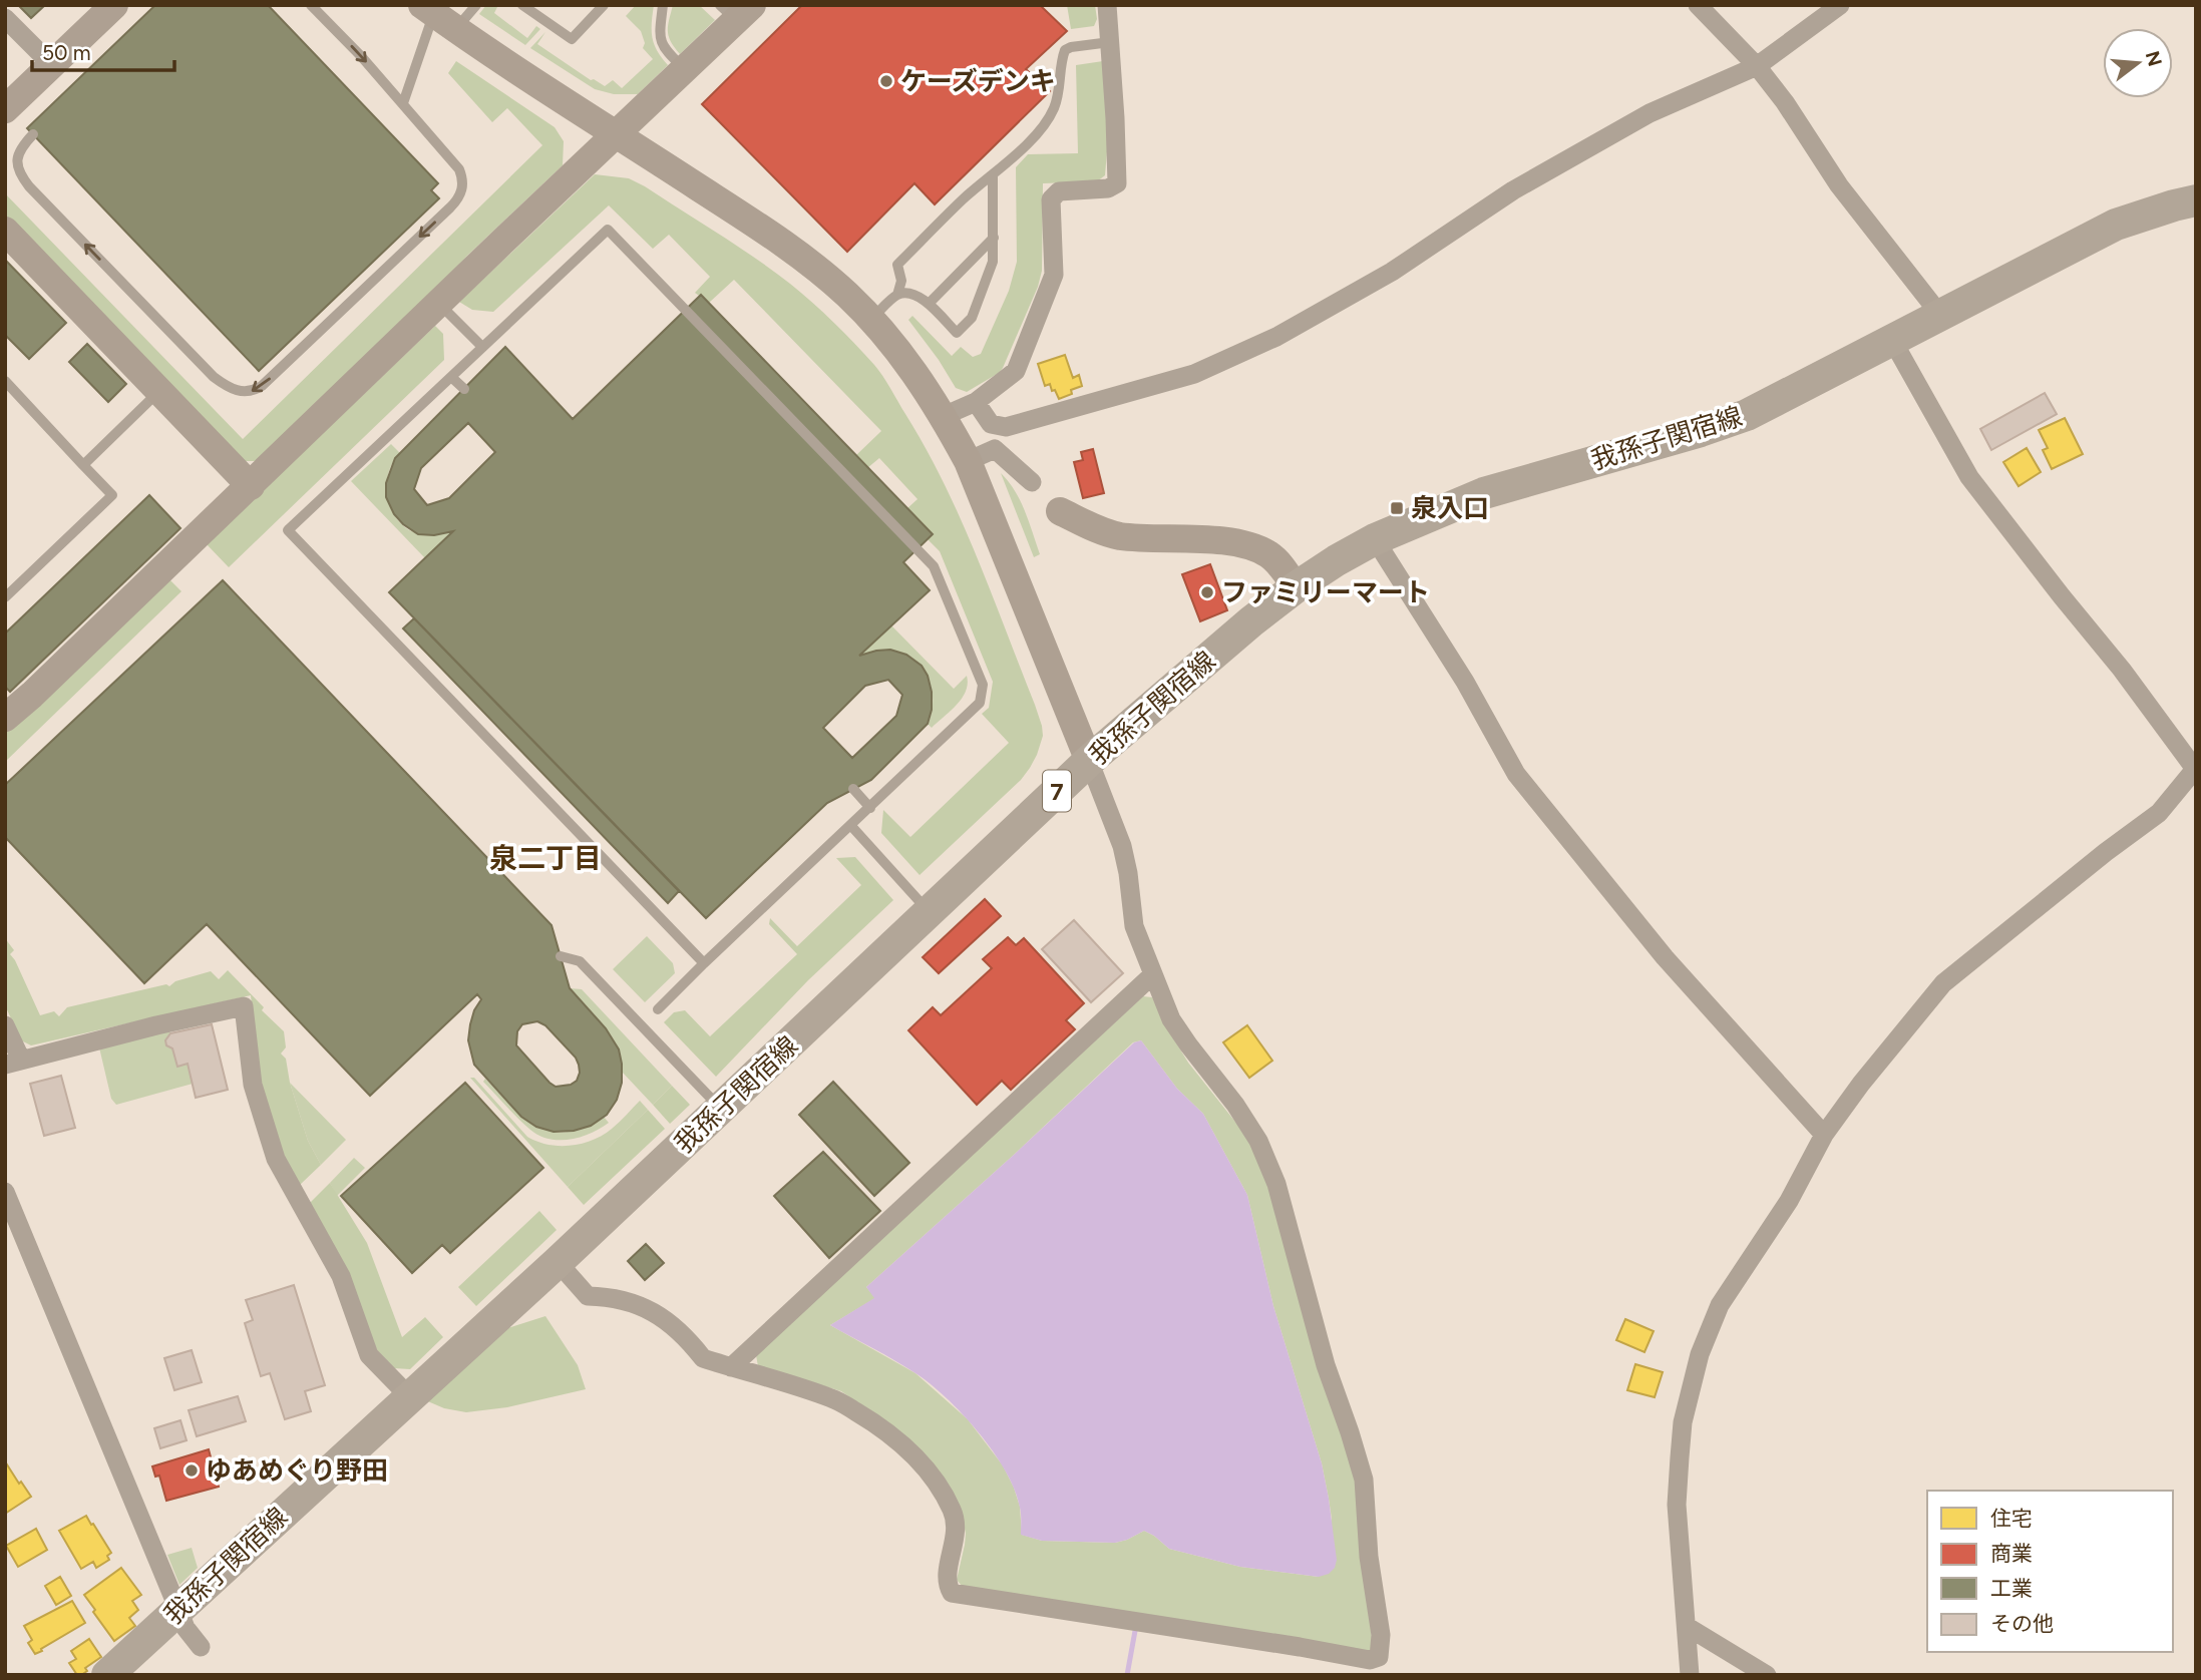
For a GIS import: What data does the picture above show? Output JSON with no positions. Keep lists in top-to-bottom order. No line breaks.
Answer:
{"streets":{"main road":["我孫子関宿線","7"]},"districts":["泉二丁目"],"places":{"other":["ケーズデンキ","ファミリーマート","ゆあめぐり野田"],"transit":["泉入口"]},"legend":["住宅","商業","工業","その他"],"scale_bar":"50 m","north":"right"}
